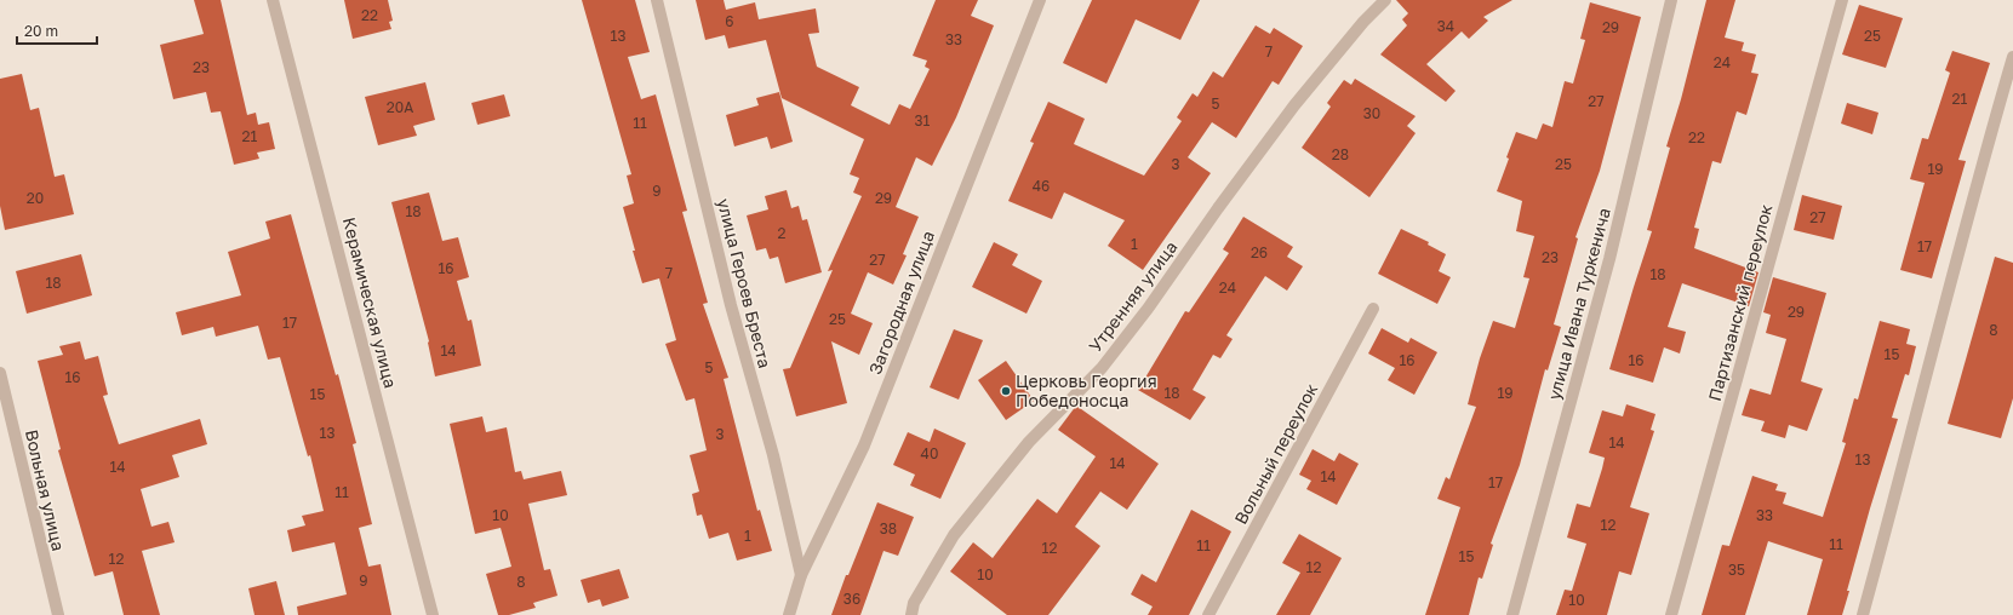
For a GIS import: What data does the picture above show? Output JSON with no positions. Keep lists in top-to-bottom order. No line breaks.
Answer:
{"streets":{"street":["улица Героев Бреста","Утренняя улица","Керамическая улица","Загородная улица","Партизанский переулок","улица Ивана Туркенича","Вольный переулок","Вольная улица"]},"crossings":[["улица Героев Бреста","Загородная улица"]],"places":["Церковь Георгия Победоносца"],"house_numbers":["22","6","34","29","13","25","33","7","24","23","21","27","5","20А","30","31","11","21","22","28","3","25","19","46","9","20","29","18","27","2","1","17","26","23","27","16","7","18","18","24","29","25","17","8","14","15","16","16","5","16","18","19","15","13","3","14","40","13","14","14","14","17","11","10","33","12","38","1","11","11","12","15","12","12","35","10","9","8","36","10"],"scale_bar":"20 m"}
